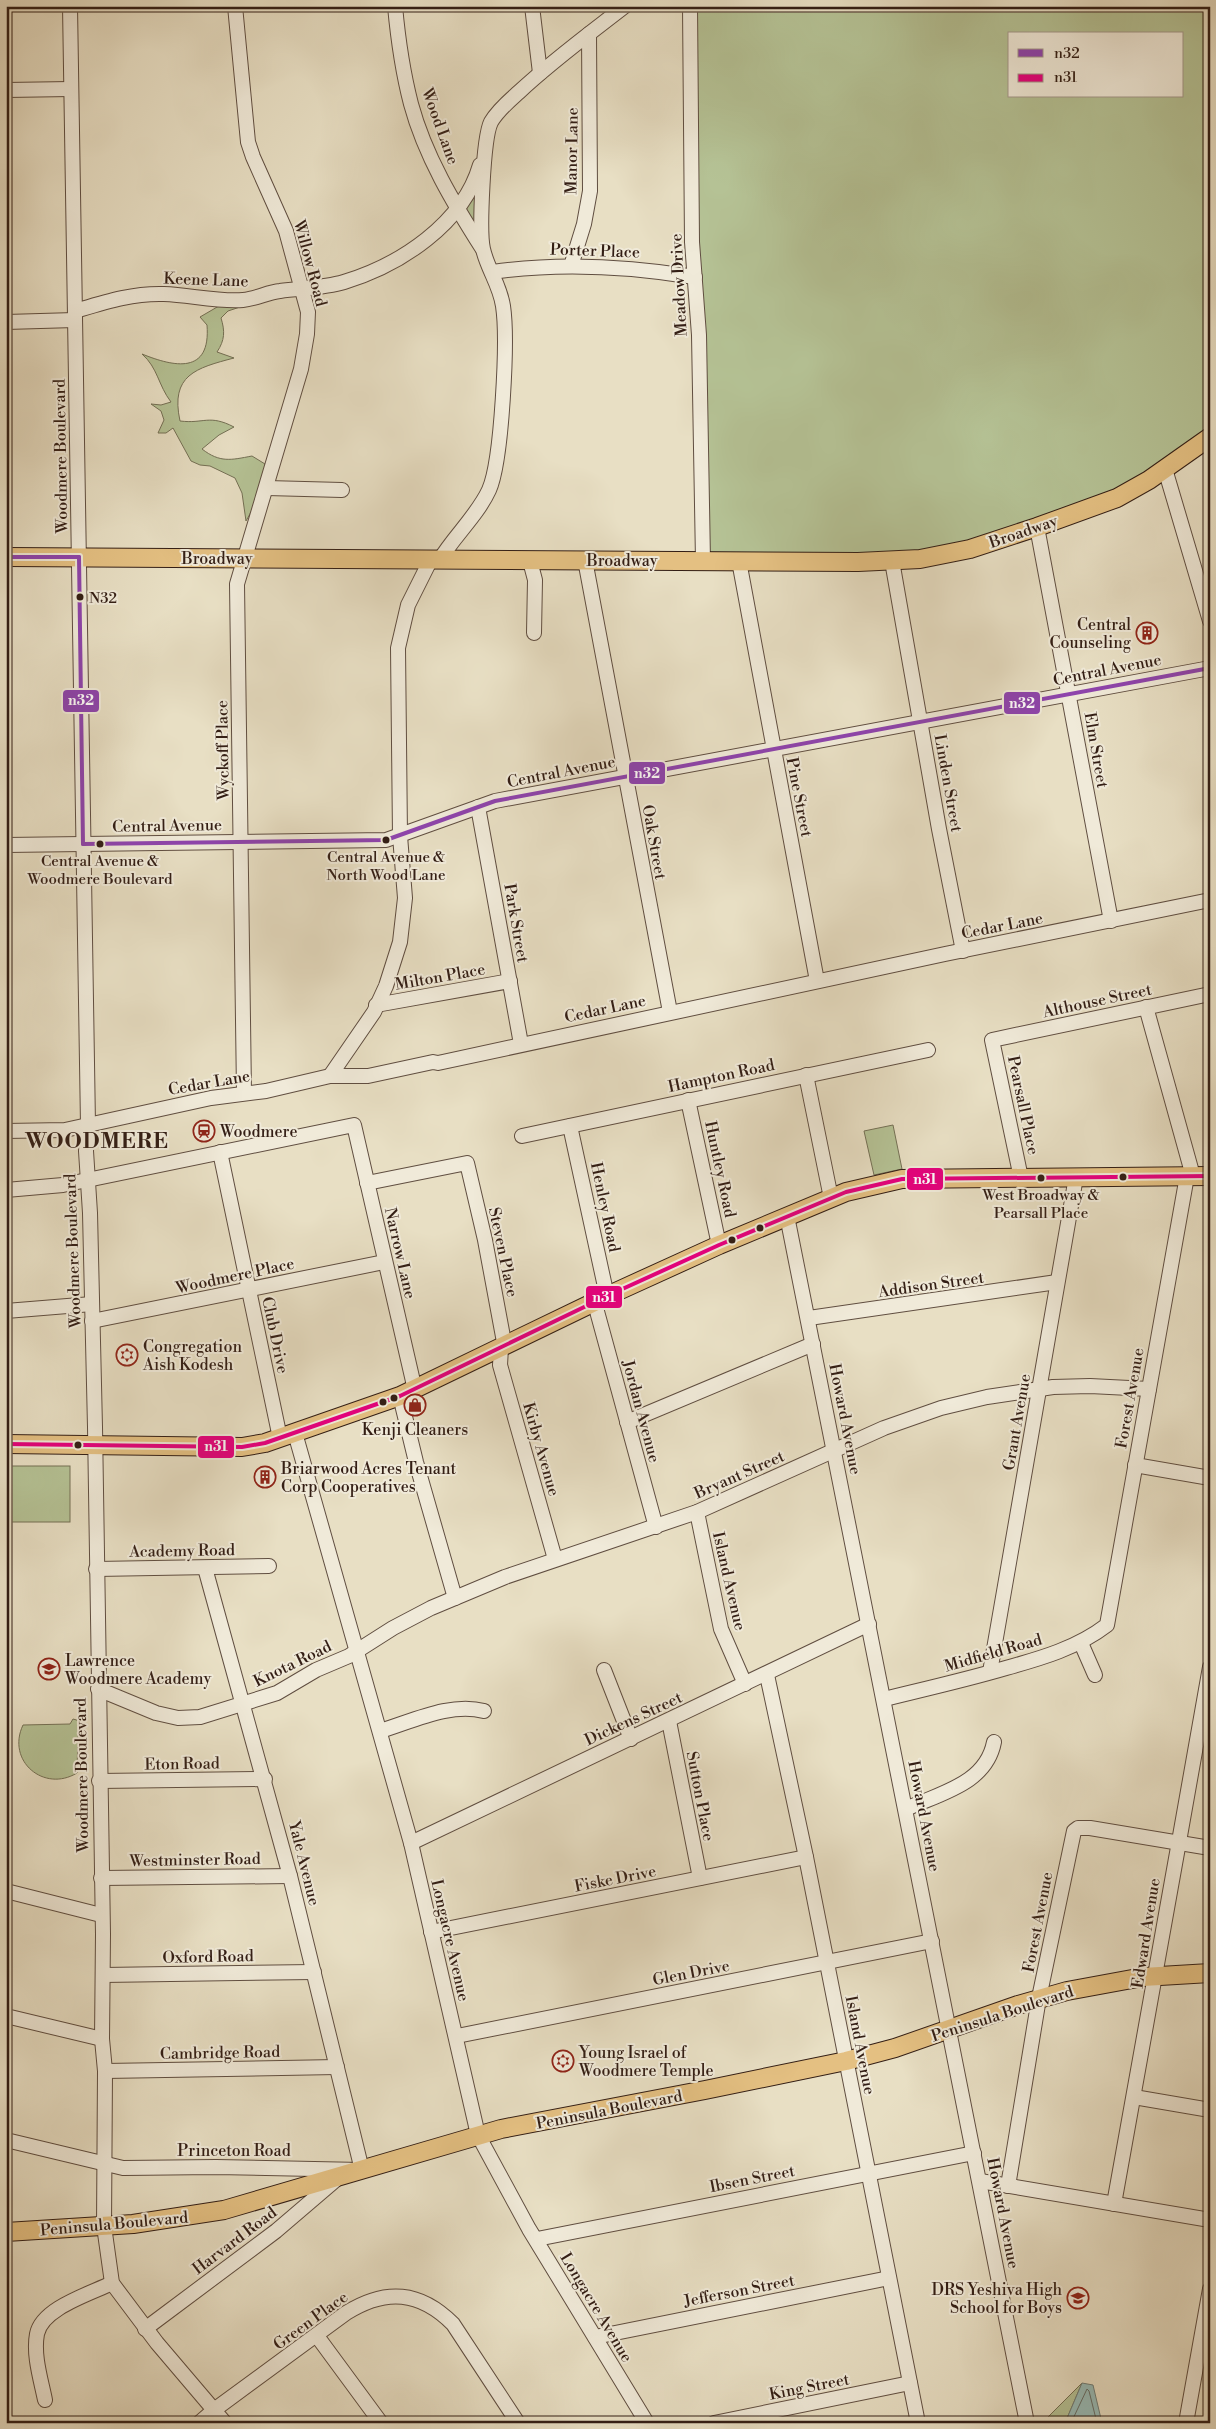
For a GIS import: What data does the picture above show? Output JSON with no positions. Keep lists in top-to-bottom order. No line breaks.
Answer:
{"streets":{"main road":["Broadway","Peninsula Boulevard"],"street":["Wood Lane","Manor Lane","Porter Place","Willow Road","Keene Lane","Meadow Drive","Woodmere Boulevard","Central Avenue","Wyckoff Place","Elm Street","Linden Street","Pine Street","Oak Street","Park Street","Cedar Lane","Milton Place","Althouse Street","Hampton Road","Pearsall Place","Huntley Road","Henley Road","Steven Place","Narrow Lane","Woodmere Place","Addison Street","Club Drive","Forest Avenue","Jordan Avenue","Howard Avenue","Grant Avenue","Kirby Avenue","Bryant Street","Academy Road","Island Avenue","Midfield Road","Knota Road","Dickens Street","Eton Road","Sutton Place","Westminster Road","Yale Avenue","Fiske Drive","Edward Avenue","Longacre Avenue","Oxford Road","Glen Drive","Cambridge Road","Princeton Road","Ibsen Street","Harvard Road","Jefferson Street","Green Place","King Street"]},"crossings":[["Wood Lane","Porter Place"],["Wood Lane","Keene Lane"],["Wood Lane","Broadway"],["Wood Lane","Central Avenue"],["Wood Lane","Cedar Lane"],["Wood Lane","Milton Place"],["Manor Lane","Porter Place"],["Porter Place","Meadow Drive"],["Willow Road","Keene Lane"],["Willow Road","Broadway"],["Willow Road","Wyckoff Place"],["Keene Lane","Woodmere Boulevard"],["Meadow Drive","Broadway"],["Woodmere Boulevard","Broadway"],["Woodmere Boulevard","Central Avenue"],["Woodmere Boulevard","Cedar Lane"],["Woodmere Boulevard","Woodmere Place"],["Woodmere Boulevard","Academy Road"],["Woodmere Boulevard","Knota Road"],["Woodmere Boulevard","Eton Road"],["Woodmere Boulevard","Westminster Road"],["Woodmere Boulevard","Oxford Road"],["Woodmere Boulevard","Peninsula Boulevard"],["Woodmere Boulevard","Cambridge Road"],["Woodmere Boulevard","Princeton Road"],["Woodmere Boulevard","Harvard Road"],["Woodmere Boulevard","Green Place"],["Broadway","Wyckoff Place"],["Broadway","Elm Street"],["Broadway","Linden Street"],["Broadway","Pine Street"],["Broadway","Oak Street"],["Central Avenue","Wyckoff Place"],["Central Avenue","Elm Street"],["Central Avenue","Linden Street"],["Central Avenue","Pine Street"],["Central Avenue","Oak Street"],["Central Avenue","Park Street"],["Wyckoff Place","Cedar Lane"],["Elm Street","Cedar Lane"],["Linden Street","Cedar Lane"],["Pine Street","Cedar Lane"],["Oak Street","Cedar Lane"],["Park Street","Cedar Lane"],["Park Street","Milton Place"],["Althouse Street","Pearsall Place"],["Hampton Road","Huntley Road"],["Hampton Road","Henley Road"],["Henley Road","Jordan Avenue"],["Steven Place","Narrow Lane"],["Steven Place","Kirby Avenue"],["Narrow Lane","Woodmere Place"],["Narrow Lane","Club Drive"],["Narrow Lane","Bryant Street"],["Woodmere Place","Club Drive"],["Addison Street","Howard Avenue"],["Addison Street","Grant Avenue"],["Club Drive","Longacre Avenue"],["Forest Avenue","Bryant Street"],["Forest Avenue","Midfield Road"],["Forest Avenue","Edward Avenue"],["Forest Avenue","Peninsula Boulevard"],["Jordan Avenue","Bryant Street"],["Howard Avenue","Bryant Street"],["Howard Avenue","Midfield Road"],["Howard Avenue","Dickens Street"],["Howard Avenue","Glen Drive"],["Howard Avenue","Peninsula Boulevard"],["Howard Avenue","Ibsen Street"],["Grant Avenue","Bryant Street"],["Grant Avenue","Midfield Road"],["Kirby Avenue","Bryant Street"],["Bryant Street","Island Avenue"],["Bryant Street","Knota Road"],["Bryant Street","Longacre Avenue"],["Academy Road","Yale Avenue"],["Island Avenue","Dickens Street"],["Island Avenue","Fiske Drive"],["Island Avenue","Glen Drive"],["Island Avenue","Peninsula Boulevard"],["Island Avenue","Ibsen Street"],["Island Avenue","Jefferson Street"],["Island Avenue","King Street"],["Knota Road","Yale Avenue"],["Knota Road","Longacre Avenue"],["Dickens Street","Sutton Place"],["Dickens Street","Longacre Avenue"],["Eton Road","Yale Avenue"],["Sutton Place","Fiske Drive"],["Westminster Road","Yale Avenue"],["Yale Avenue","Oxford Road"],["Yale Avenue","Peninsula Boulevard"],["Yale Avenue","Cambridge Road"],["Yale Avenue","Princeton Road"],["Fiske Drive","Longacre Avenue"],["Edward Avenue","Peninsula Boulevard"],["Longacre Avenue","Glen Drive"],["Longacre Avenue","Peninsula Boulevard"],["Longacre Avenue","Ibsen Street"],["Longacre Avenue","Jefferson Street"],["Peninsula Boulevard","Princeton Road"],["Peninsula Boulevard","Harvard Road"]],"districts":["WOODMERE"],"places":{"other":["N32","Central Avenue & North Wood Lane","Central Avenue & Woodmere Boulevard","West Broadway & Pearsall Place"],"building":["Central Counseling","Briarwood Acres Tenant Corp Cooperatives"],"station":["Woodmere"],"synagogue":["Congregation Aish Kodesh","Young Israel of Woodmere Temple"],"shop":["Kenji Cleaners"],"school or university":["Lawrence Woodmere Academy","DRS Yeshiva High School for Boys"]},"lines":["transit line n32","transit line n31"],"legend":["n32","n31"]}
